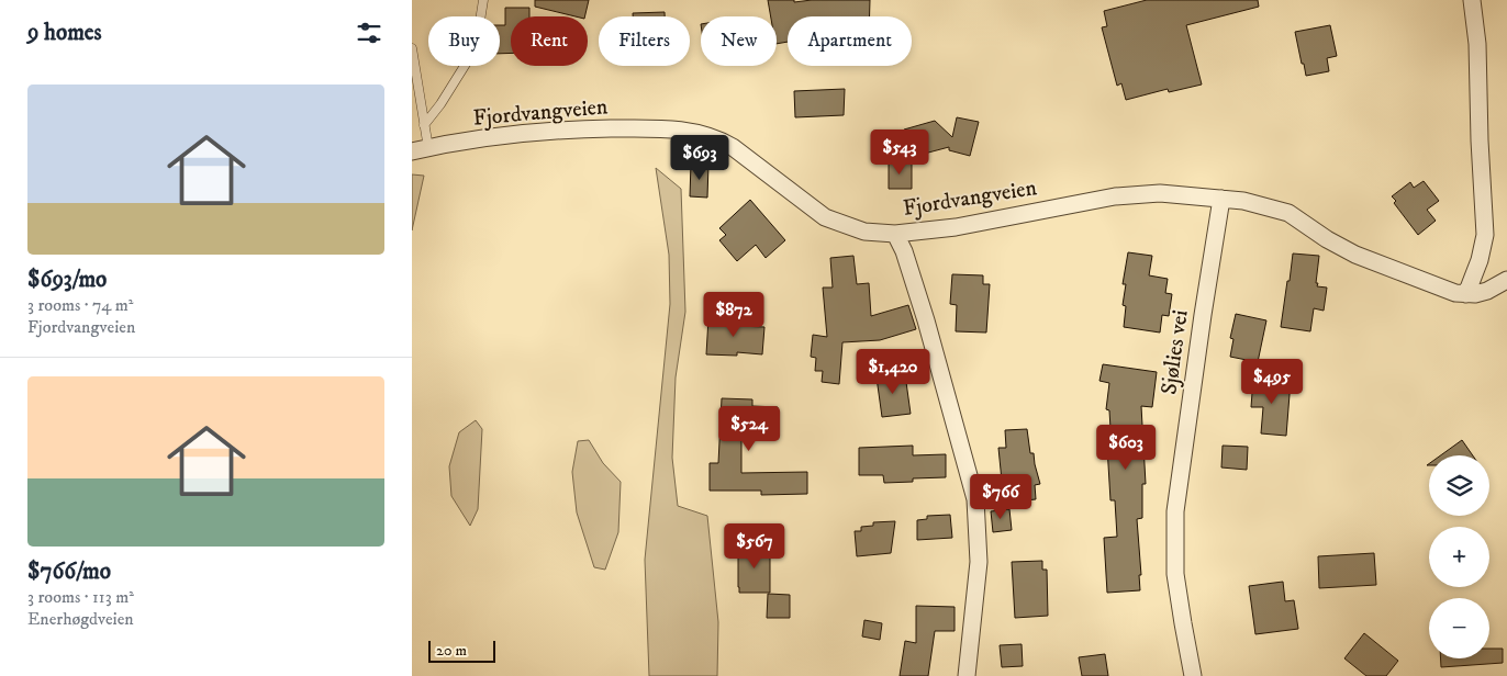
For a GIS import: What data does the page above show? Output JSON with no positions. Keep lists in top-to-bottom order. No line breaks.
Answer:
{"streets":{"street":["Fjordvangveien","Sjølies vei"]},"crossings":[["Fjordvangveien","Sjølies vei"]],"scale_bar":"20 m","page":{"heading":"9 homes","chip":["Buy","Rent","Filters","New","Apartment"],"list":[{"name":"$693/mo","note":"3 rooms · 74 m² · Fjordvangveien"},{"name":"$766/mo","note":"3 rooms · 113 m² · Enerhøgdveien"}],"price":["$543","$693","$872","$1,420","$495","$524","$603","$766","$567"],"map_buttons":["+","−"],"scale":"20 m"}}
